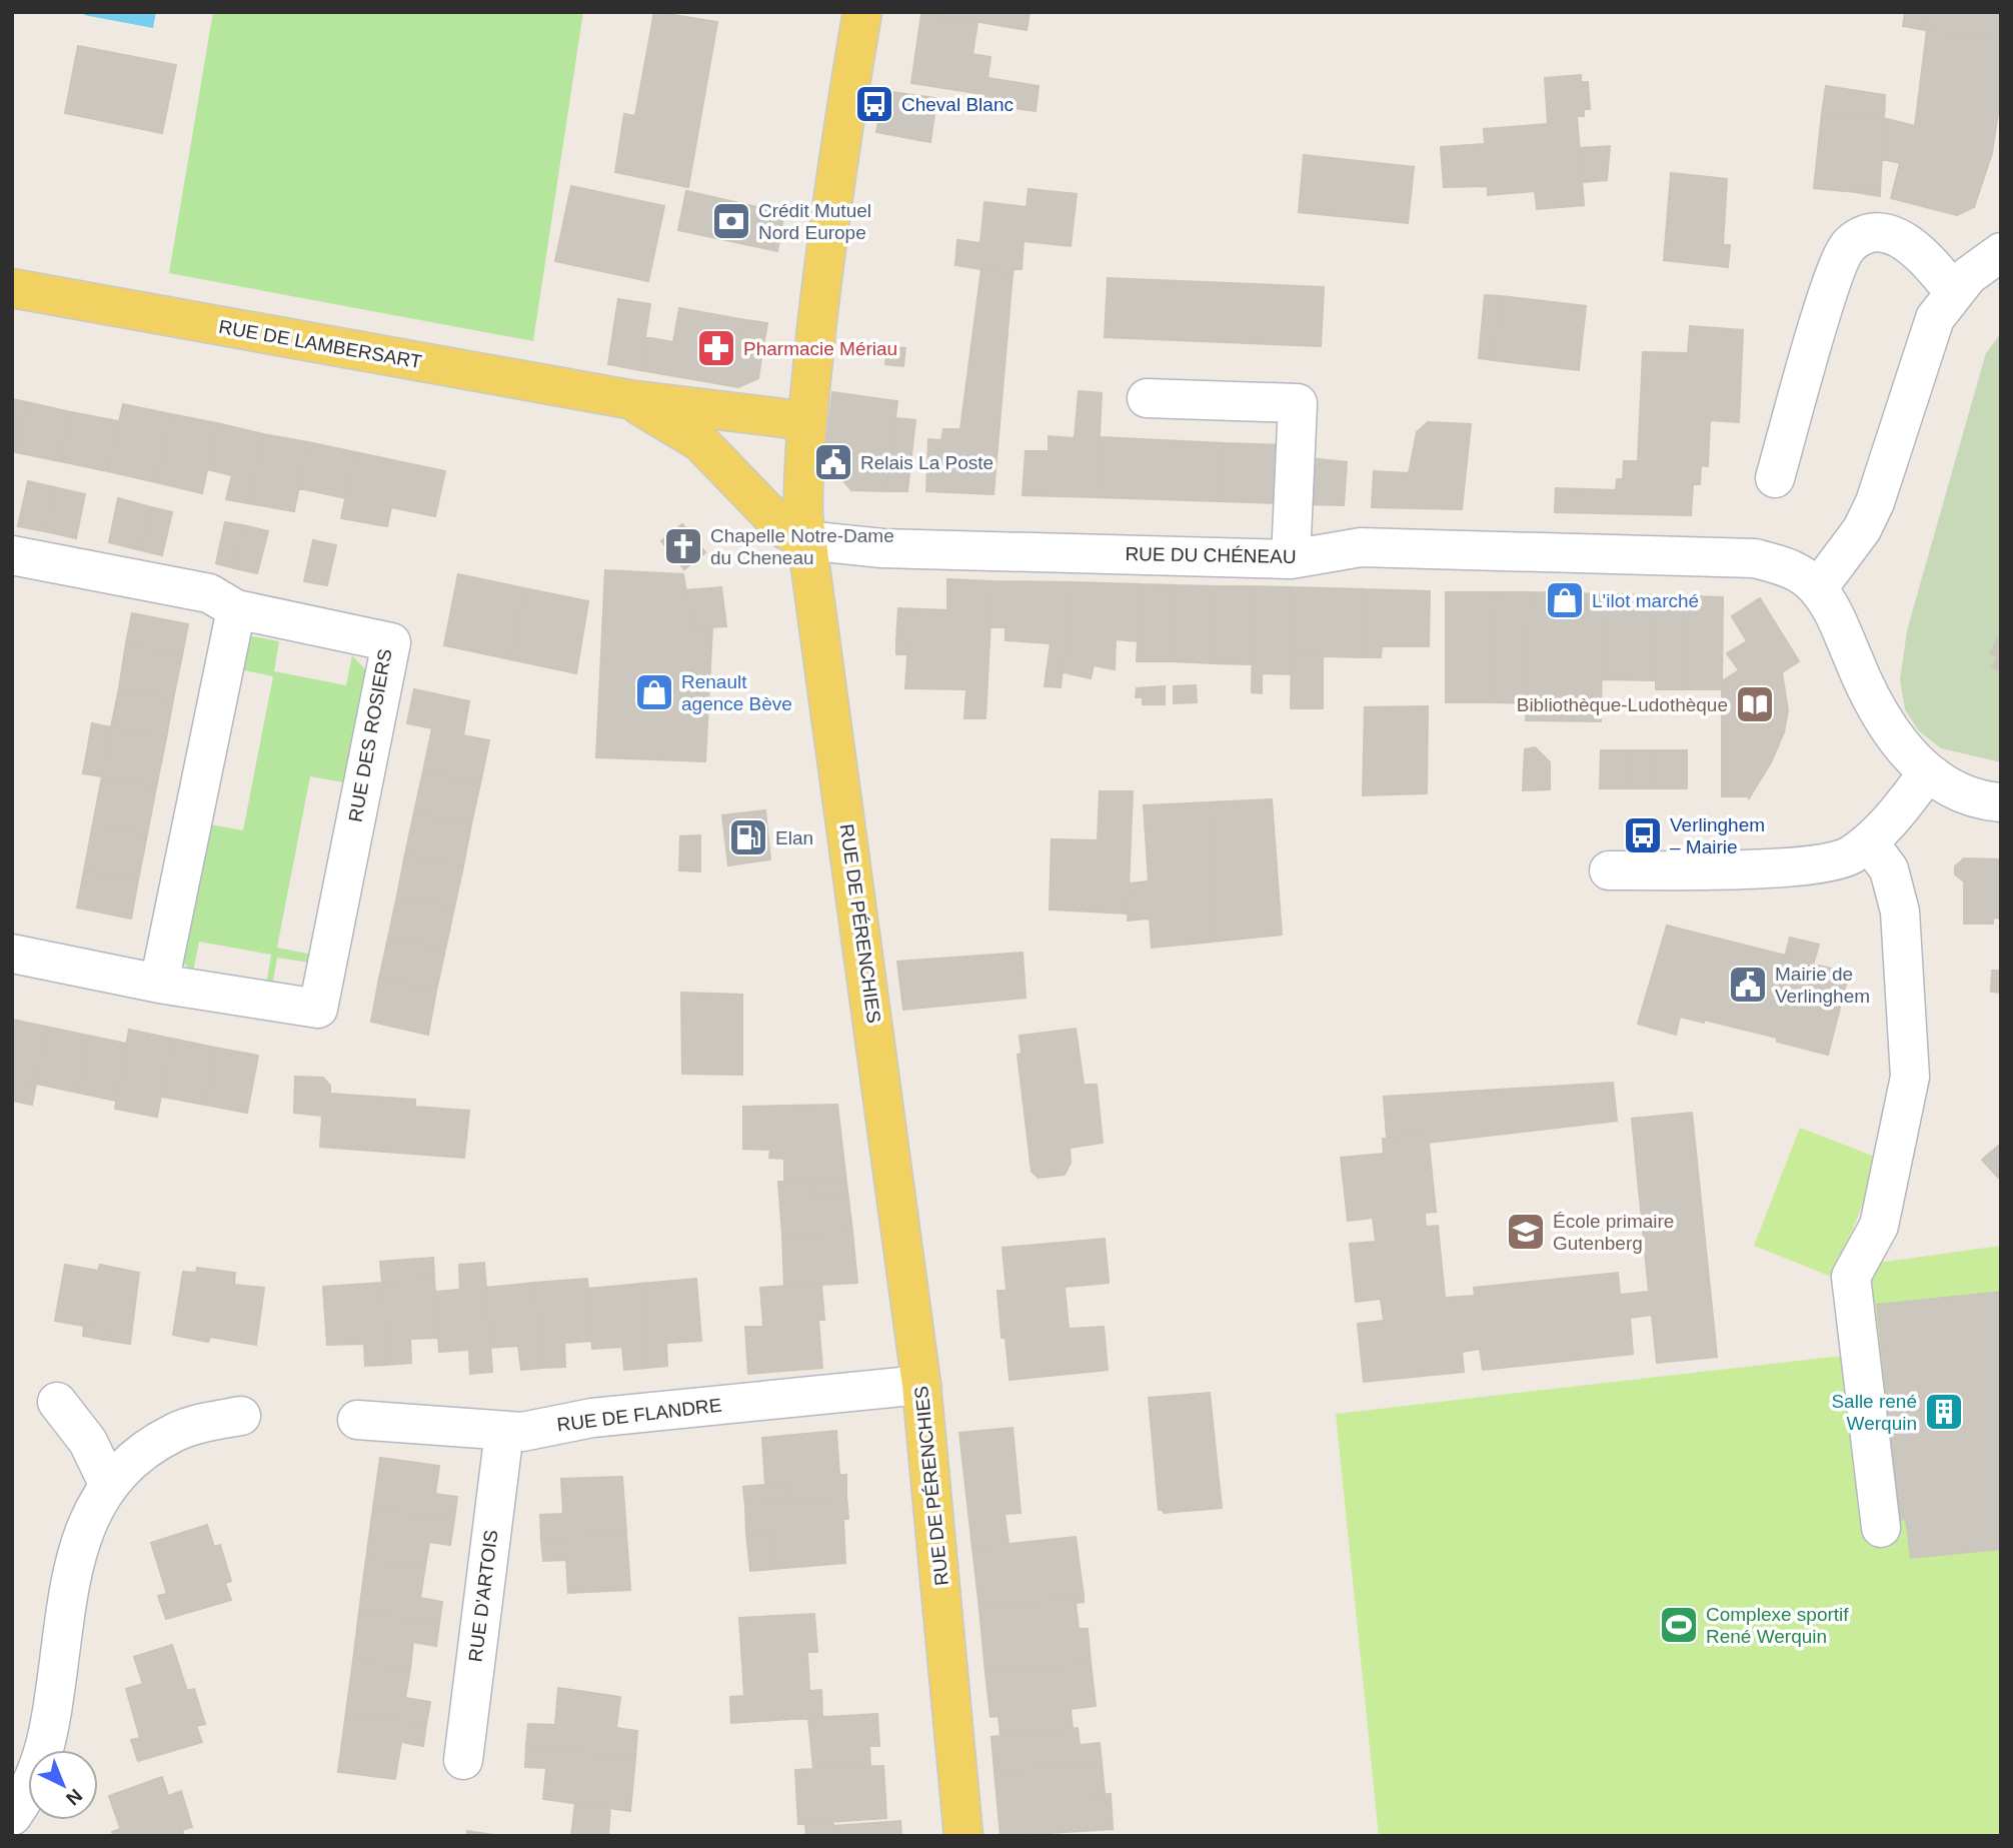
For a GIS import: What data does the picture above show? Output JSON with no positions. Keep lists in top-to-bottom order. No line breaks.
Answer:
{"streets":{"main road":["RUE DE LAMBERSART","RUE DE PÉRENCHIES"],"street":["RUE DU CHÉNEAU","RUE DES ROSIERS","RUE DE FLANDRE","RUE D'ARTOIS"]},"crossings":[["RUE DE LAMBERSART","RUE DU CHÉNEAU"],["RUE DE LAMBERSART","RUE DE PÉRENCHIES"],["RUE DU CHÉNEAU","RUE DE PÉRENCHIES"],["RUE DE PÉRENCHIES","RUE DE FLANDRE"],["RUE DE FLANDRE","RUE D'ARTOIS"]],"places":{"bus stop":["Cheval Blanc","Verlinghem – Mairie"],"bank":["Crédit Mutuel Nord Europe"],"pharmacy":["Pharmacie Mériau"],"public building":["Relais La Poste","Mairie de Verlinghem"],"church":["Chapelle Notre-Dame du Cheneau"],"shop":["L'ilot marché","Renault agence Bève"],"library":["Bibliothèque-Ludothèque"],"fuel station":["Elan"],"school or university":["École primaire Gutenberg"],"building":["Salle rené Werquin"],"sports":["Complexe sportif René Werquin"]},"north":"bottom right"}
